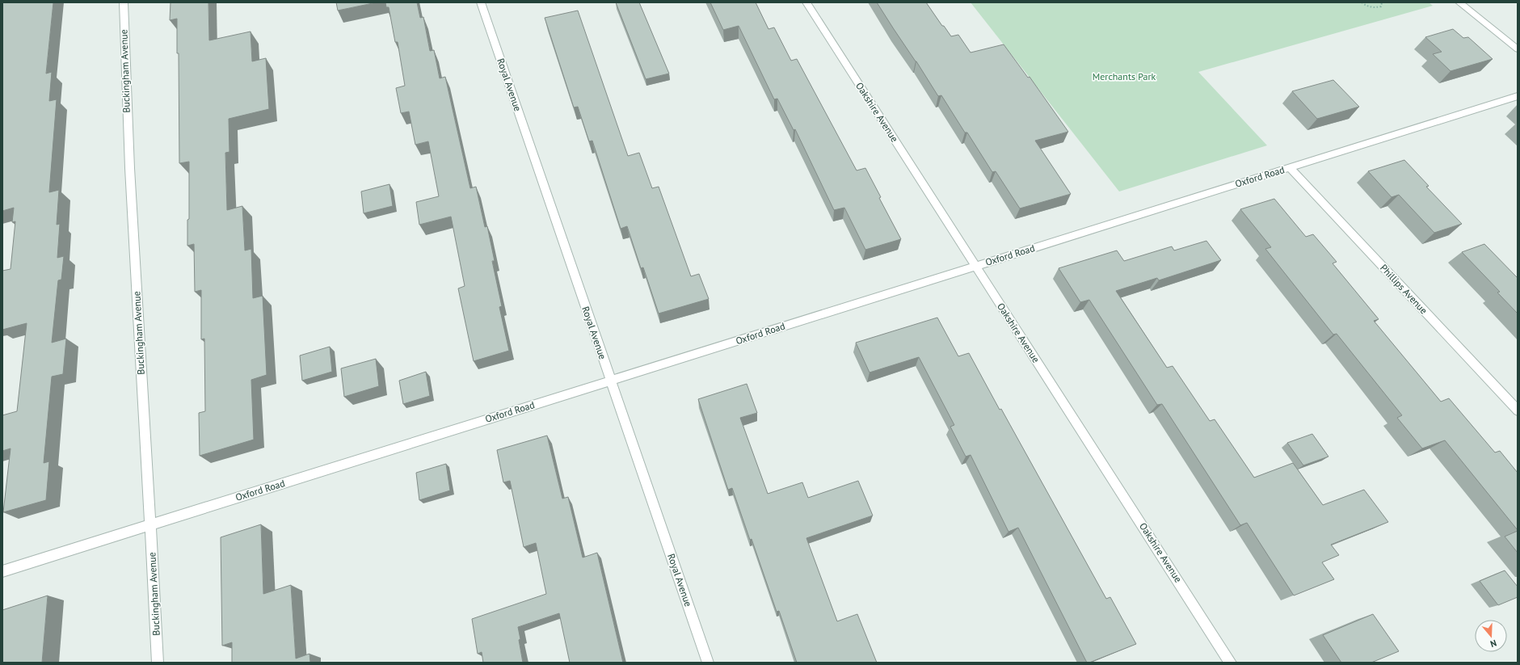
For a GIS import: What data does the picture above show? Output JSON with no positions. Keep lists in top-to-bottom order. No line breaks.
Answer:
{"streets":{"street":["Buckingham Avenue","Royal Avenue","Oakshire Avenue","Oxford Road","Phillips Avenue"]},"crossings":[["Buckingham Avenue","Oxford Road"],["Royal Avenue","Oxford Road"],["Oakshire Avenue","Oxford Road"],["Oxford Road","Phillips Avenue"]],"parks":["Merchants Park"],"north":"bottom"}
